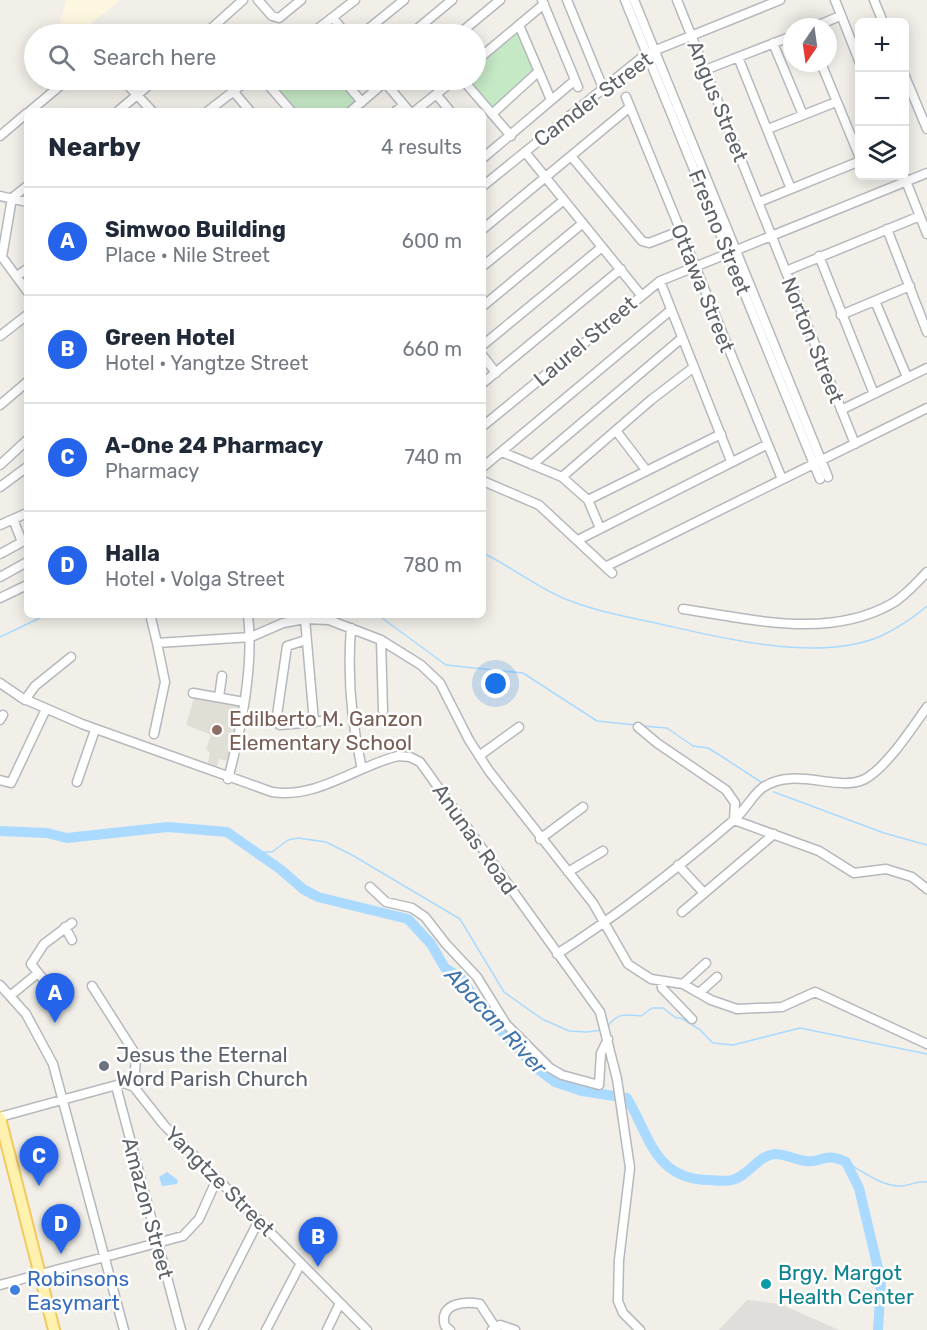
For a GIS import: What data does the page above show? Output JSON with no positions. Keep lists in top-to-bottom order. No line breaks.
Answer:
{"streets":{"street":["Camder Street","Angus Street","Fresno Street","Ottawa Street","Norton Street","Laurel Street","Anunas Road","Yangtze Street","Amazon Street"]},"crossings":[["Camder Street","Angus Street"],["Camder Street","Fresno Street"],["Angus Street","Norton Street"],["Angus Street","Laurel Street"],["Fresno Street","Laurel Street"],["Ottawa Street","Laurel Street"],["Norton Street","Laurel Street"],["Yangtze Street","Amazon Street"]],"water":["Abacan River"],"places":["Edilberto M. Ganzon Elementary School","Jesus the Eternal Word Parish Church","Brgy. Margot Health Center","Robinsons Easymart"],"north":"bottom","page":{"map_buttons":["+","−"],"search":"Search here","heading":["Nearby","4 results"],"list":[{"mark":"A","name":"Simwoo Building","note":"Place · Nile Street","value":"600 m"},{"mark":"B","name":"Green Hotel","note":"Hotel · Yangtze Street","value":"660 m"},{"mark":"C","name":"A-One 24 Pharmacy","note":"Pharmacy","value":"740 m"},{"mark":"D","name":"Halla","note":"Hotel · Volga Street","value":"780 m"}],"pins":["A","C","D","B"]}}
